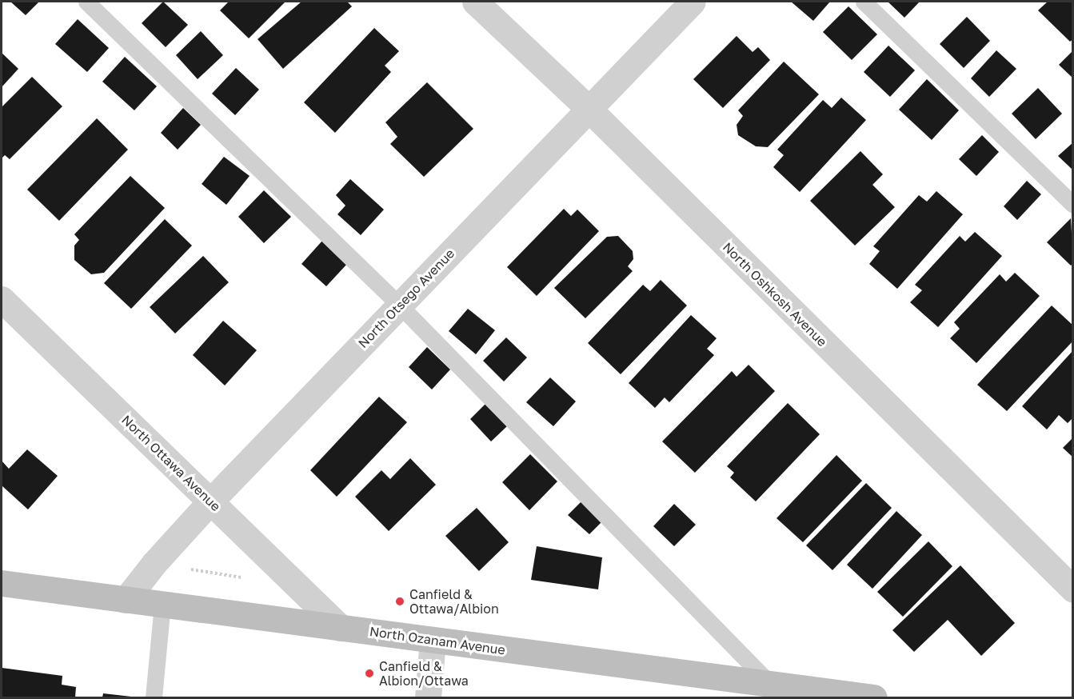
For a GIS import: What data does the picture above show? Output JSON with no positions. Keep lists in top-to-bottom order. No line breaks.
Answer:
{"streets":{"street":["North Oshkosh Avenue","North Otsego Avenue","North Ottawa Avenue","North Ozanam Avenue"]},"crossings":[["North Oshkosh Avenue","North Otsego Avenue"],["North Otsego Avenue","North Ottawa Avenue"],["North Otsego Avenue","North Ozanam Avenue"],["North Ottawa Avenue","North Ozanam Avenue"]],"places":["Canfield & Ottawa/Albion","Canfield & Albion/Ottawa"]}
